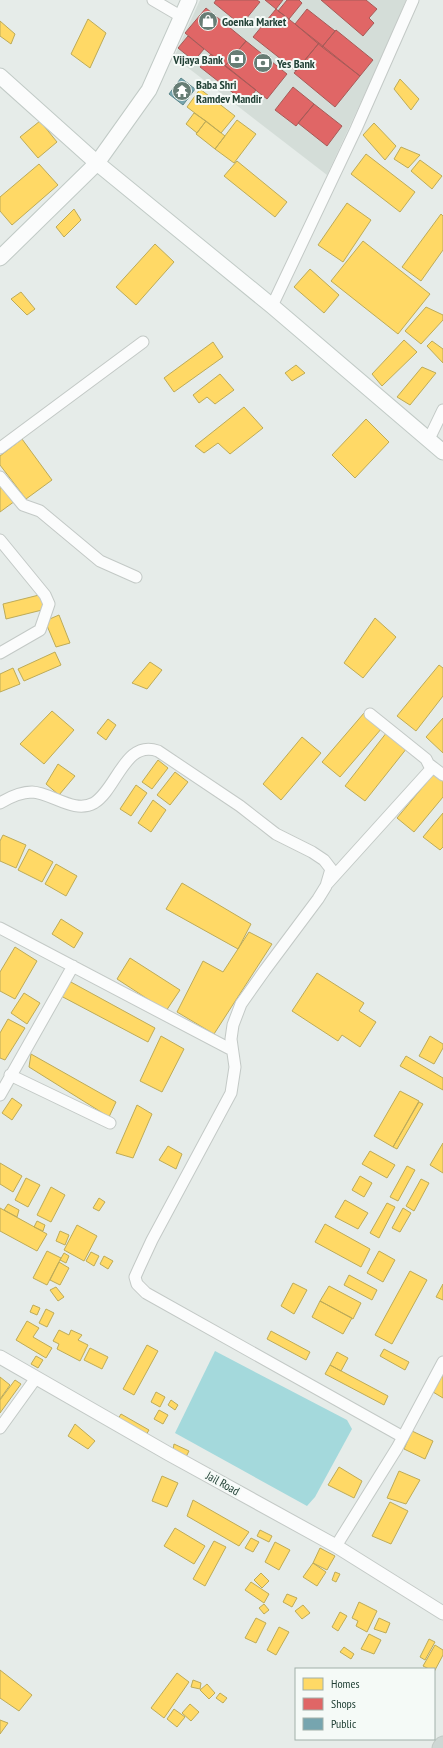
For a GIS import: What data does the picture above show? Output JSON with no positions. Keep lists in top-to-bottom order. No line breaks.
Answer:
{"streets":{"street":["Jail Road"]},"places":{"shop":["Goenka Market"],"bank":["Vijaya Bank","Yes Bank"],"temple":["Baba Shri Ramdev Mandir"]},"legend":["Homes","Shops","Public"]}
